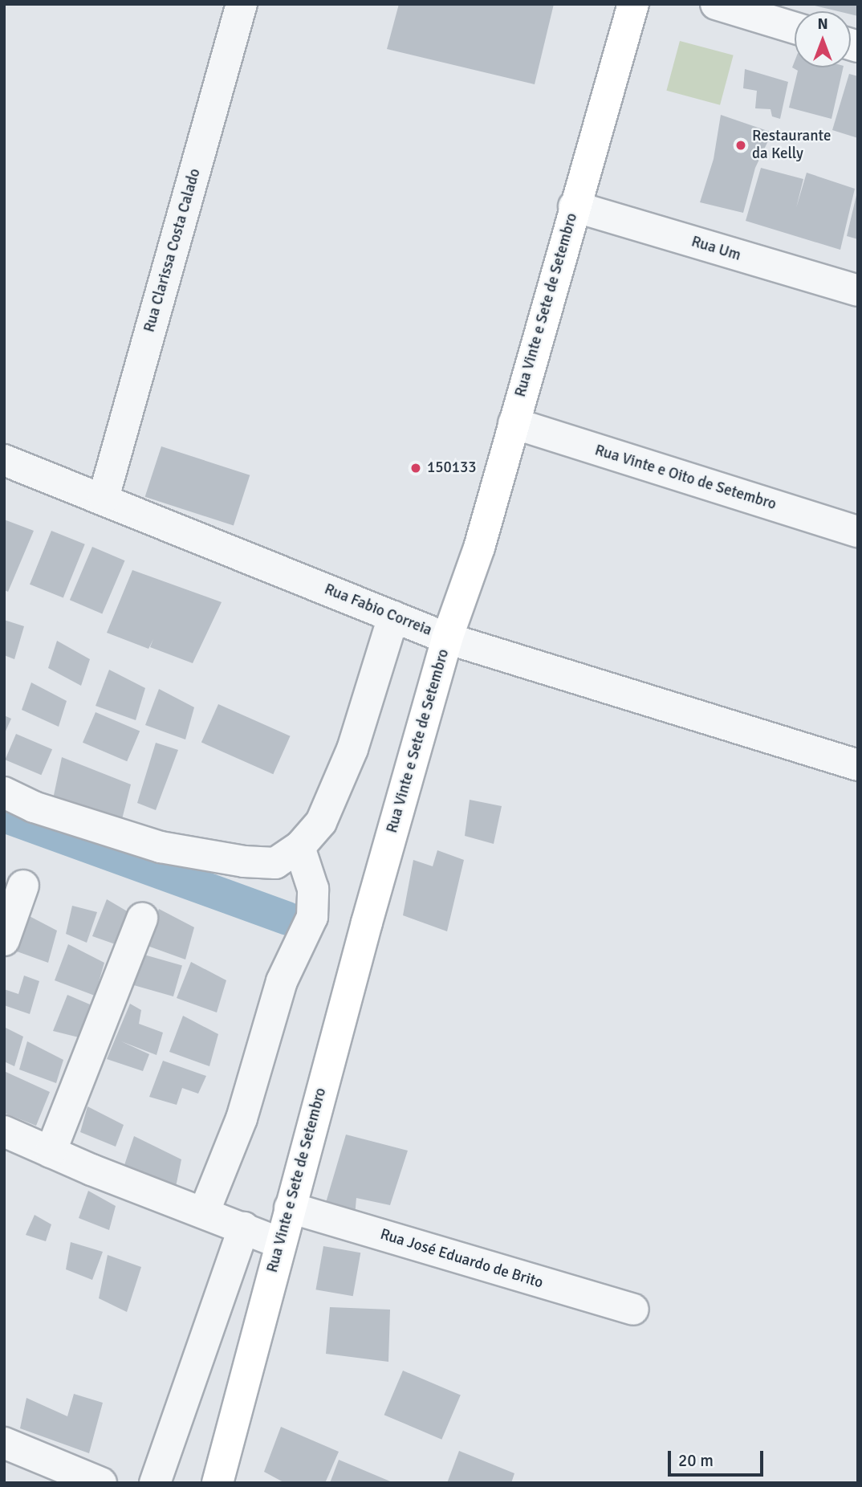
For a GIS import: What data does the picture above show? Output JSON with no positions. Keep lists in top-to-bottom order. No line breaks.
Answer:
{"streets":{"main road":["Rua Vinte e Sete de Setembro"],"street":["Rua Um","Rua Clarissa Costa Calado","Rua Vinte e Oito de Setembro","Rua Fabio Correia","Rua José Eduardo de Brito"]},"crossings":[["Rua Um","Rua Vinte e Sete de Setembro"],["Rua Clarissa Costa Calado","Rua Fabio Correia"],["Rua Vinte e Sete de Setembro","Rua Vinte e Oito de Setembro"],["Rua Vinte e Sete de Setembro","Rua Fabio Correia"],["Rua Vinte e Sete de Setembro","Rua José Eduardo de Brito"]],"places":["Restaurante da Kelly","150133"],"scale_bar":"20 m","north":"top"}
